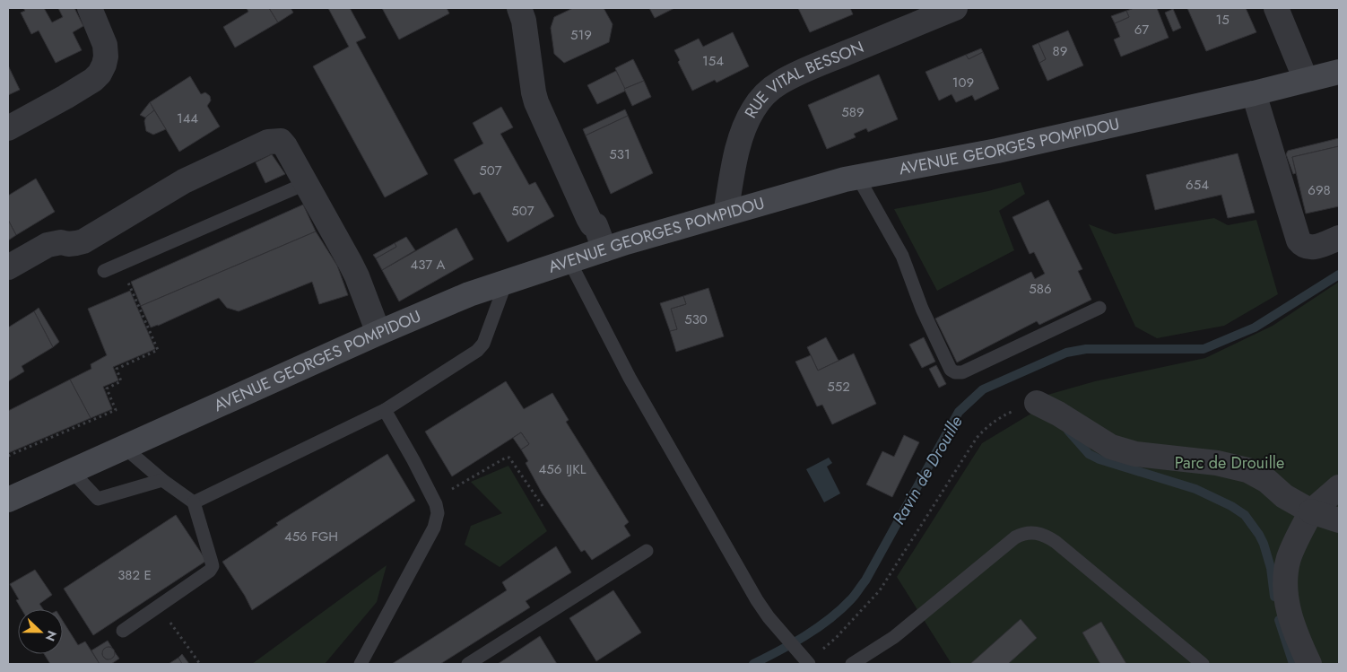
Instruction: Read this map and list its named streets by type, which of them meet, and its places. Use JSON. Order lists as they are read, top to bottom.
{
  "streets": {
    "main road": ["AVENUE GEORGES POMPIDOU"],
    "street": ["RUE VITAL BESSON"]
  },
  "crossings": [
    ["RUE VITAL BESSON", "AVENUE GEORGES POMPIDOU"]
  ],
  "water": ["Ravin de Drouille"],
  "parks": ["Parc de Drouille"],
  "house_numbers": [
    "15",
    "67",
    "519",
    "89",
    "154",
    "109",
    "589",
    "144",
    "531",
    "507",
    "654",
    "698",
    "507",
    "437 A",
    "586",
    "530",
    "552",
    "456 IJKL",
    "456 FGH",
    "382 E"
  ],
  "north": "right"
}
